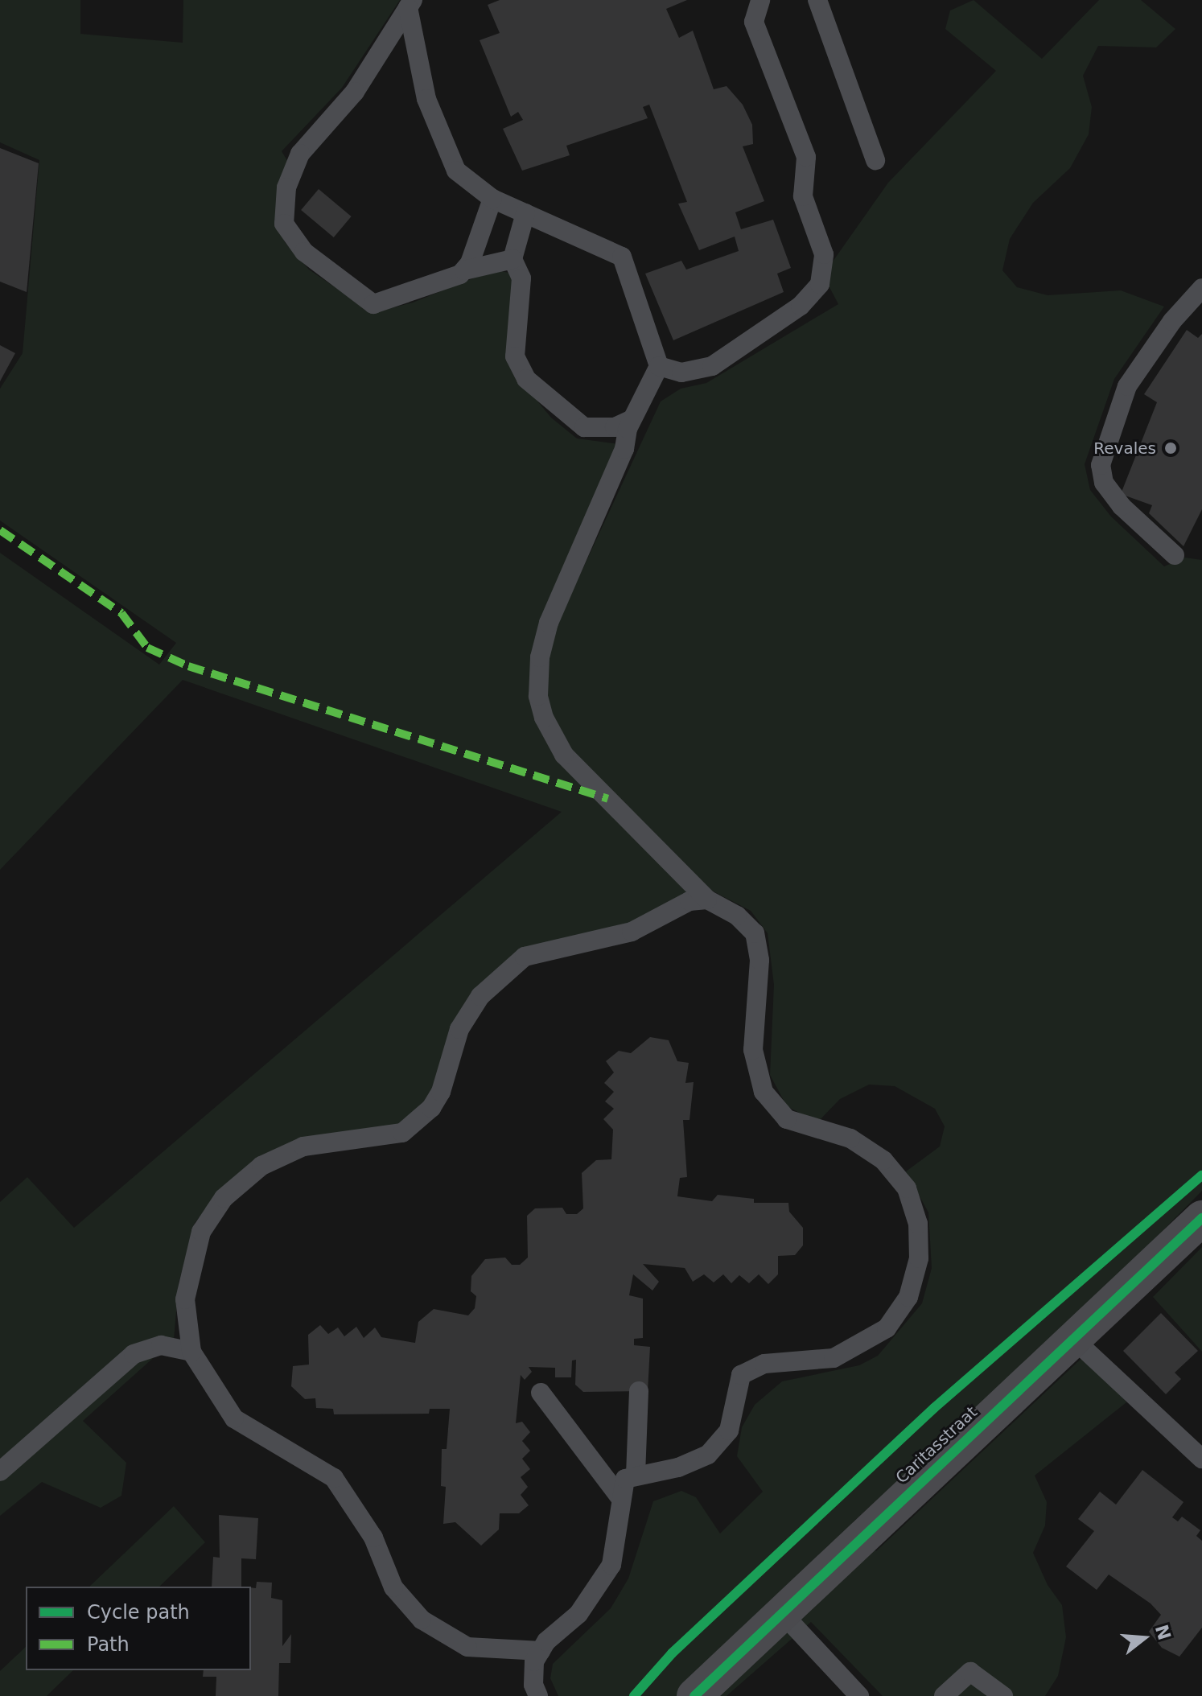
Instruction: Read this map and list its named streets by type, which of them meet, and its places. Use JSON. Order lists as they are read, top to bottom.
{
  "streets": {
    "street": ["Caritasstraat"]
  },
  "places": ["Revales"],
  "legend": ["Cycle path", "Path"],
  "north": "right"
}
